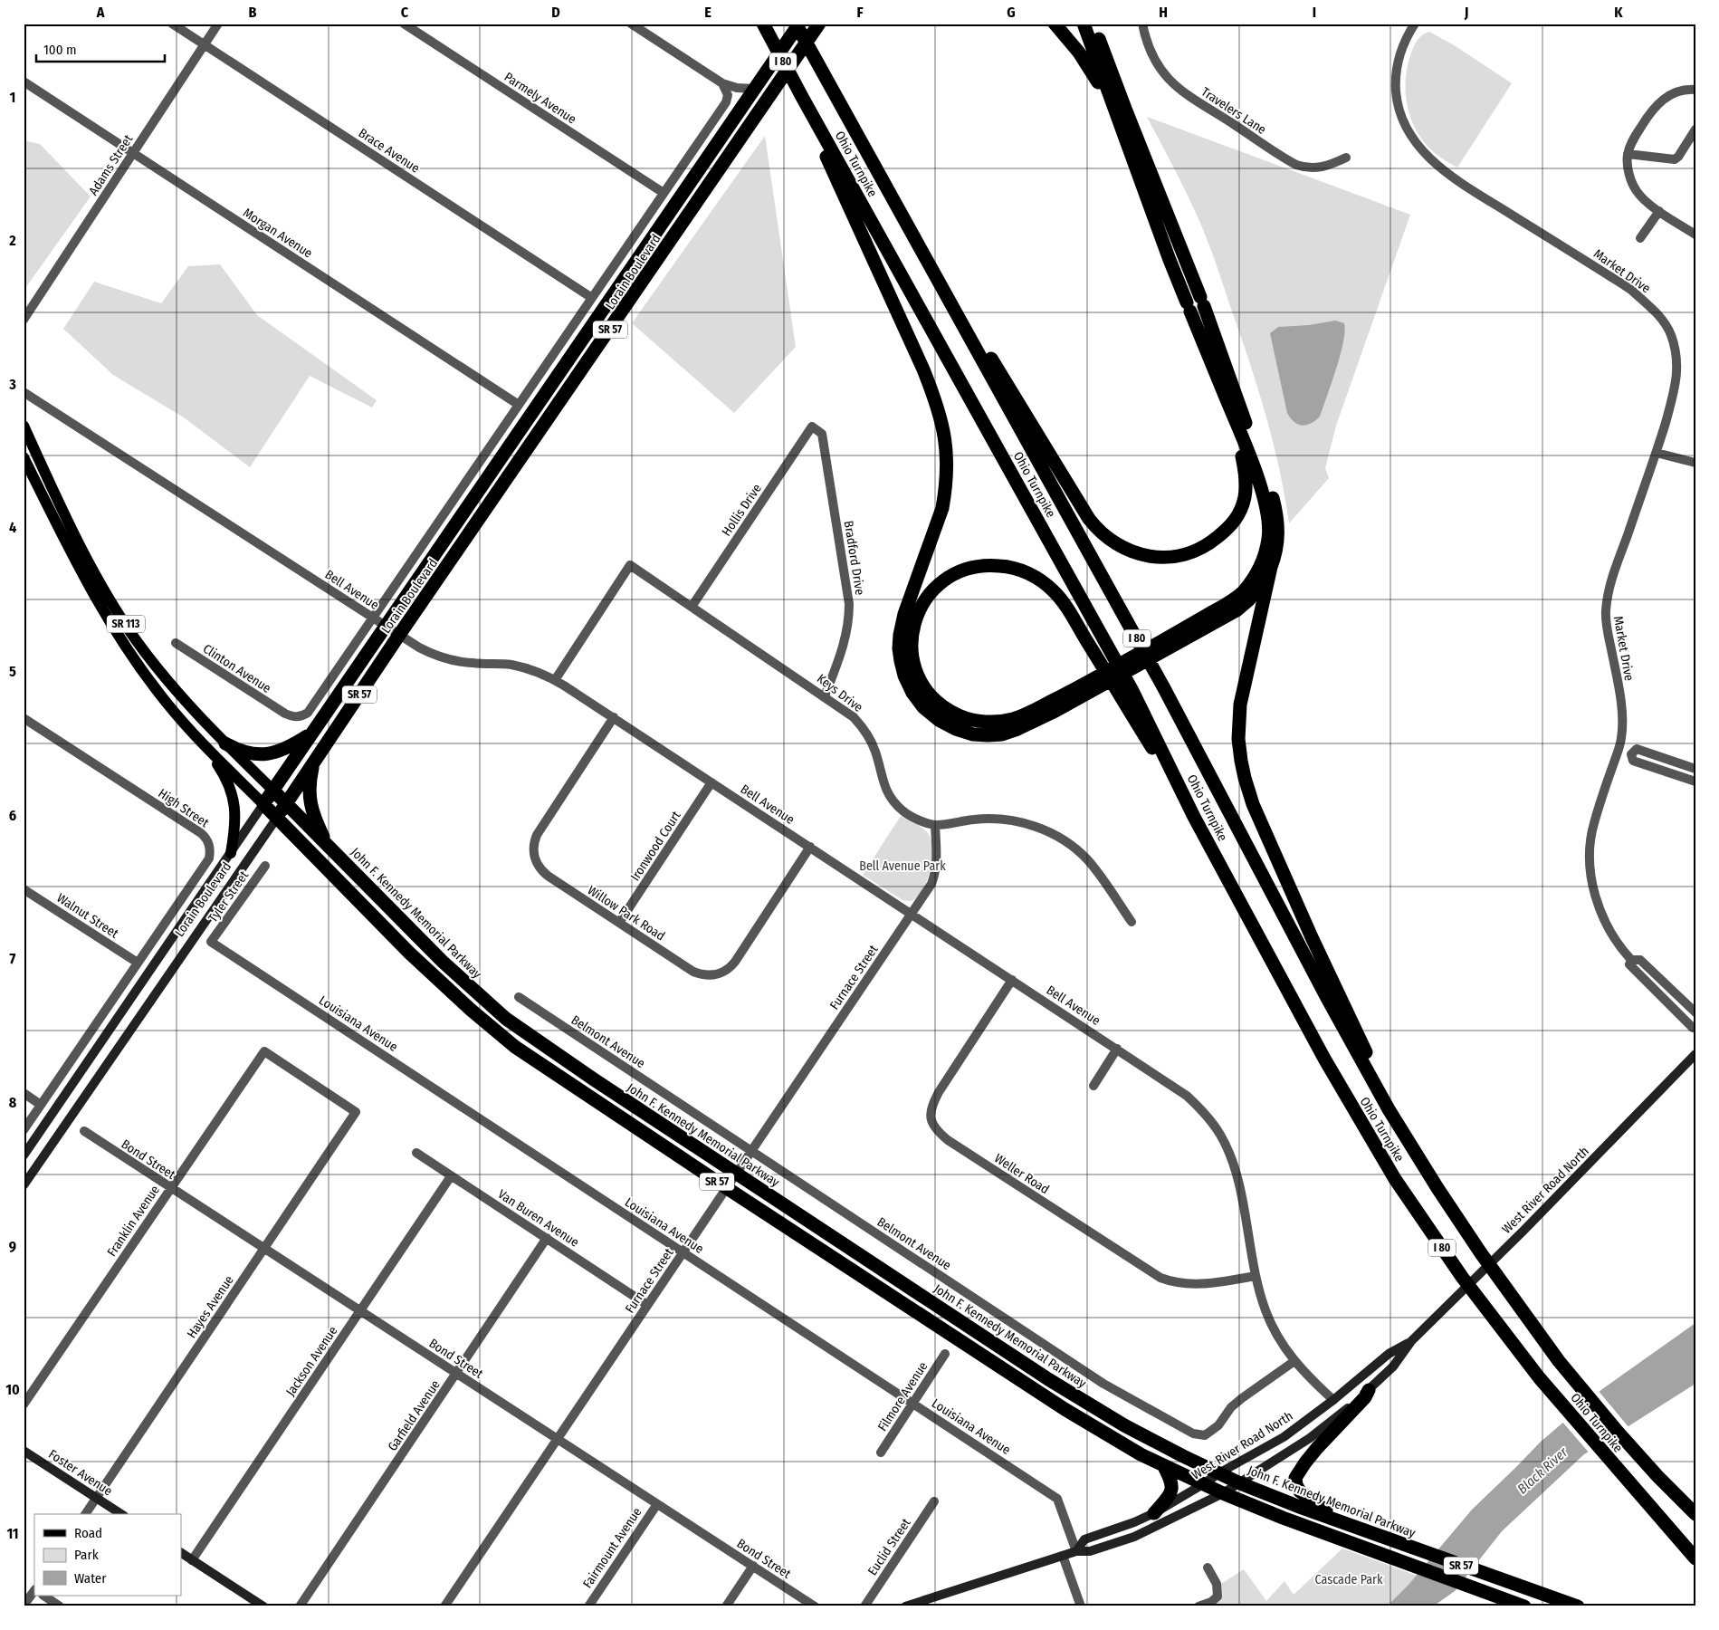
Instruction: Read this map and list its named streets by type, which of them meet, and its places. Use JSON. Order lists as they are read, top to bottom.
{
  "streets": {
    "highway": [
      "I 80",
      "Ohio Turnpike",
      "Lorain Boulevard",
      "SR 57",
      "SR 113",
      "John F. Kennedy Memorial Parkway"
    ],
    "street": [
      "Parmely Avenue",
      "Travelers Lane",
      "Brace Avenue",
      "Adams Street",
      "Morgan Avenue",
      "Market Drive",
      "Hollis Drive",
      "Bradford Drive",
      "Bell Avenue",
      "Clinton Avenue",
      "Keys Drive",
      "High Street",
      "Ironwood Court",
      "Tyler Street",
      "Willow Park Road",
      "Walnut Street",
      "Furnace Street",
      "Louisiana Avenue",
      "Belmont Avenue",
      "Bond Street",
      "Weller Road",
      "West River Road North",
      "Van Buren Avenue",
      "Franklin Avenue",
      "Hayes Avenue",
      "Jackson Avenue",
      "Filmore Avenue",
      "Garfield Avenue",
      "Foster Avenue",
      "Euclid Street",
      "Fairmount Avenue"
    ]
  },
  "crossings": [
    ["Parmely Avenue", "Lorain Boulevard"],
    ["Brace Avenue", "Adams Street"],
    ["Brace Avenue", "Lorain Boulevard"],
    ["Adams Street", "Morgan Avenue"],
    ["Morgan Avenue", "Lorain Boulevard"],
    ["Lorain Boulevard", "SR 57"],
    ["Lorain Boulevard", "Bell Avenue"],
    ["Lorain Boulevard", "SR 113"],
    ["Lorain Boulevard", "Clinton Avenue"],
    ["Lorain Boulevard", "John F. Kennedy Memorial Parkway"],
    ["SR 57", "SR 113"],
    ["SR 57", "John F. Kennedy Memorial Parkway"],
    ["SR 57", "Furnace Street"],
    ["SR 57", "West River Road North"],
    ["Hollis Drive", "Bradford Drive"],
    ["Hollis Drive", "Keys Drive"],
    ["Bradford Drive", "Keys Drive"],
    ["Bell Avenue", "Keys Drive"],
    ["Bell Avenue", "Ironwood Court"],
    ["Bell Avenue", "Willow Park Road"],
    ["Bell Avenue", "Furnace Street"],
    ["Bell Avenue", "Belmont Avenue"],
    ["Bell Avenue", "Weller Road"],
    ["Bell Avenue", "West River Road North"],
    ["Keys Drive", "Furnace Street"],
    ["High Street", "Walnut Street"],
    ["Ironwood Court", "Willow Park Road"],
    ["Tyler Street", "Louisiana Avenue"],
    ["John F. Kennedy Memorial Parkway", "Furnace Street"],
    ["John F. Kennedy Memorial Parkway", "West River Road North"],
    ["Furnace Street", "Louisiana Avenue"],
    ["Furnace Street", "Belmont Avenue"],
    ["Furnace Street", "Bond Street"],
    ["Furnace Street", "Van Buren Avenue"],
    ["Louisiana Avenue", "West River Road North"],
    ["Louisiana Avenue", "Filmore Avenue"],
    ["Bond Street", "Franklin Avenue"],
    ["Bond Street", "Hayes Avenue"],
    ["Bond Street", "Jackson Avenue"],
    ["Bond Street", "Garfield Avenue"],
    ["Bond Street", "Fairmount Avenue"],
    ["Van Buren Avenue", "Jackson Avenue"],
    ["Van Buren Avenue", "Garfield Avenue"],
    ["Franklin Avenue", "Hayes Avenue"],
    ["Hayes Avenue", "Foster Avenue"]
  ],
  "water": ["Black River"],
  "parks": ["Bell Avenue Park", "Cascade Park"],
  "legend": ["Road", "Park", "Water"],
  "scale_bar": "100 m",
  "grid": {
    "columns": [
      "A",
      "B",
      "C",
      "D",
      "E",
      "F",
      "G",
      "H",
      "I",
      "J",
      "K"
    ],
    "rows": [
      "1",
      "2",
      "3",
      "4",
      "5",
      "6",
      "7",
      "8",
      "9",
      "10",
      "11"
    ]
  }
}
